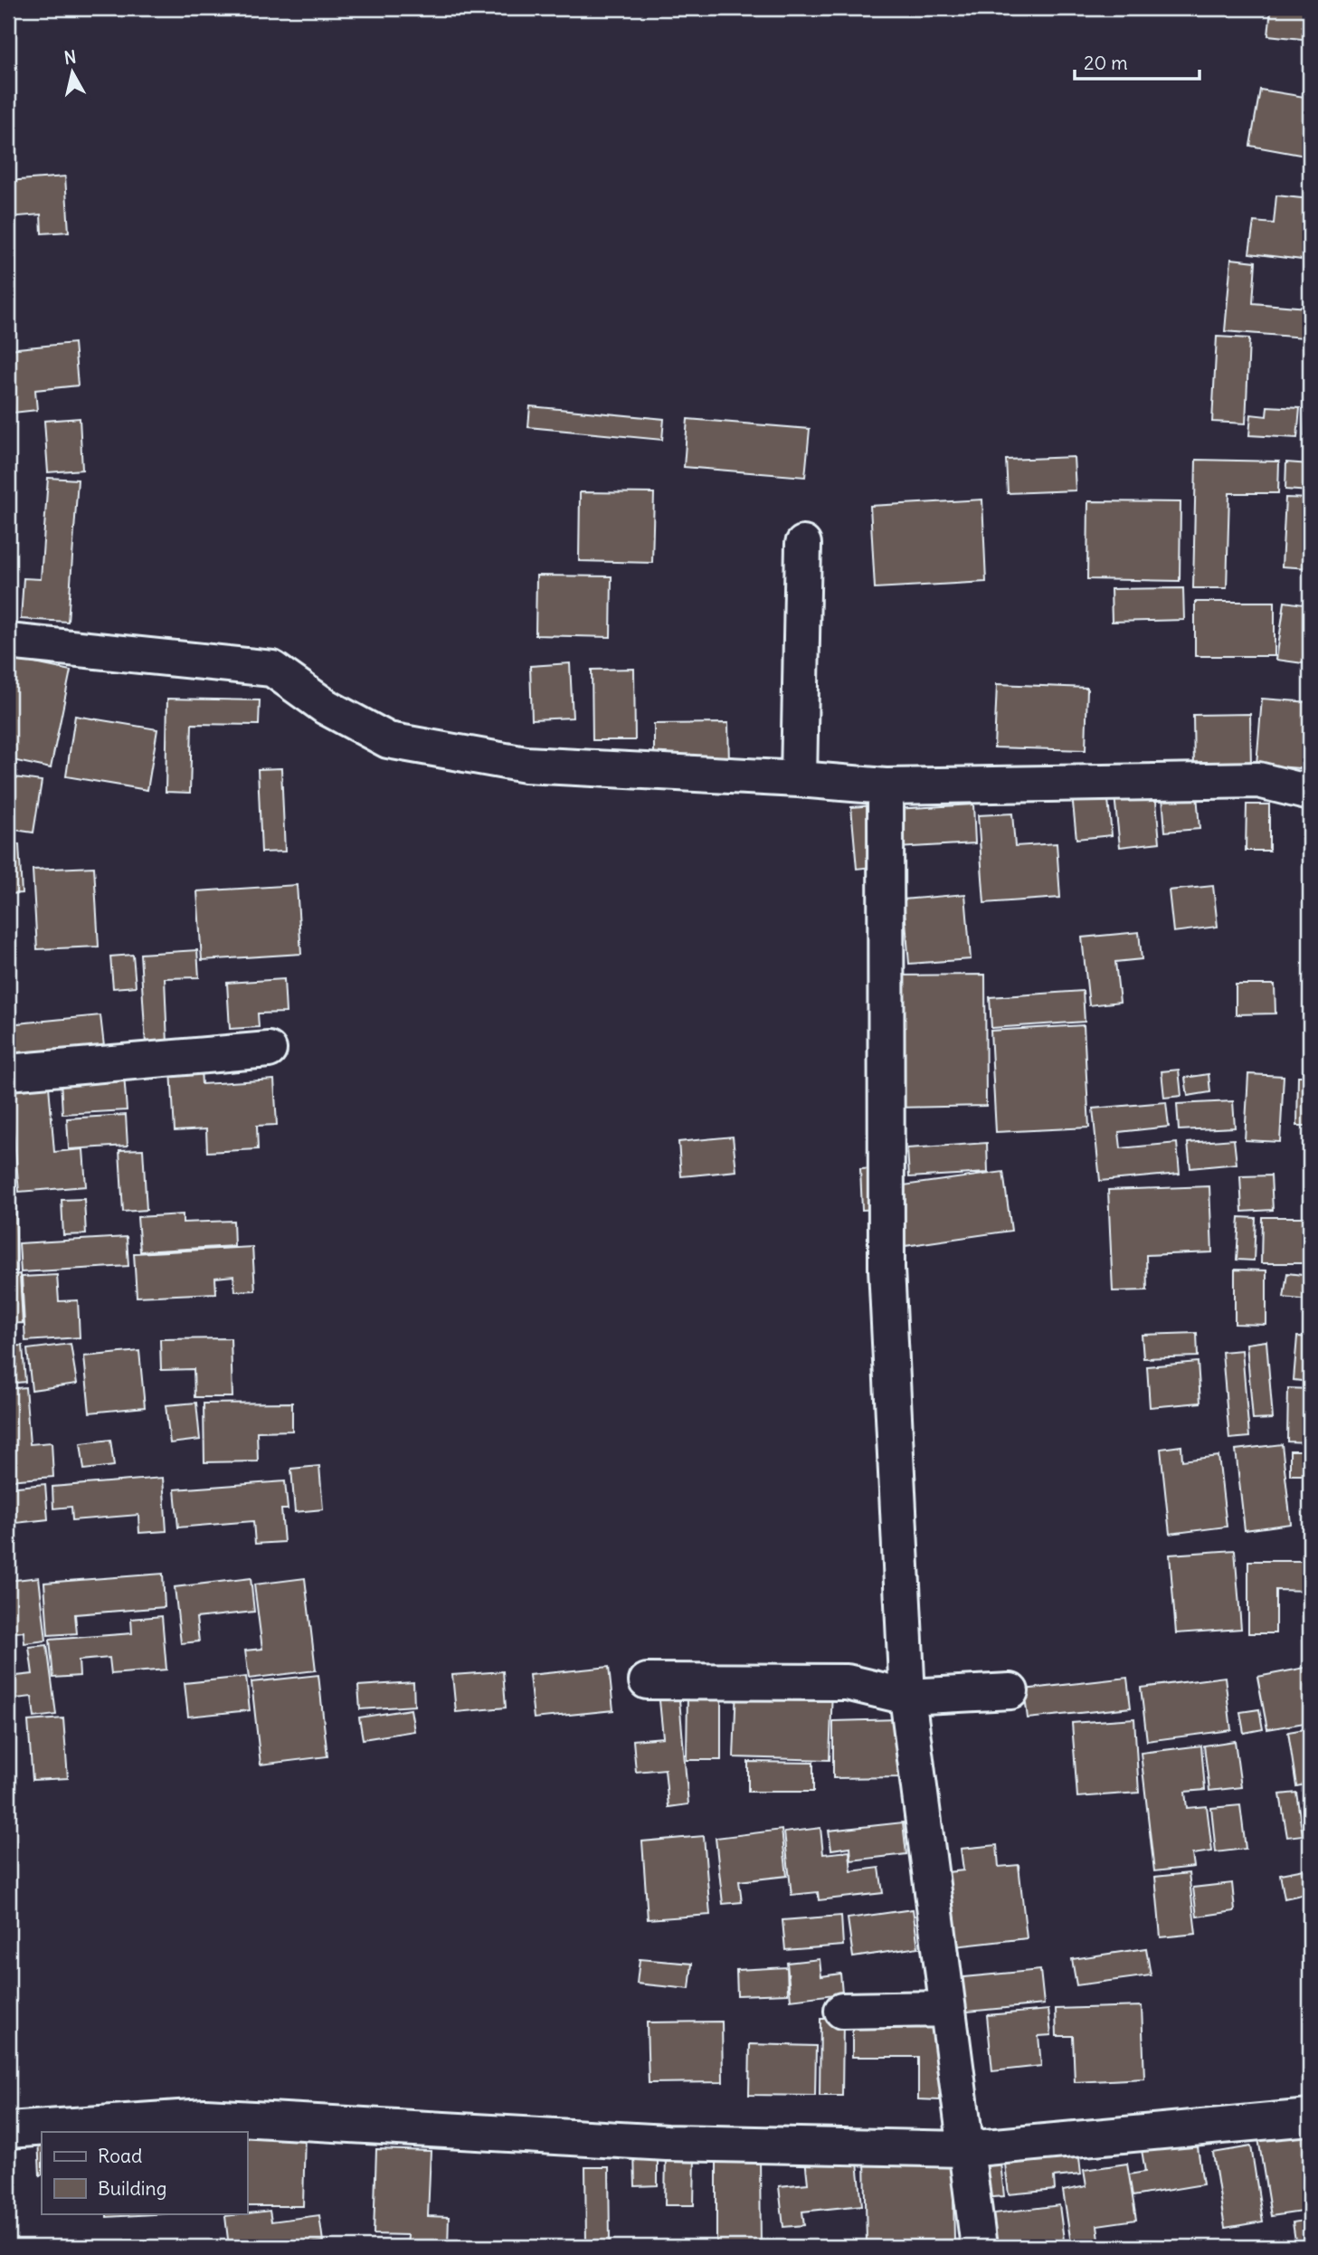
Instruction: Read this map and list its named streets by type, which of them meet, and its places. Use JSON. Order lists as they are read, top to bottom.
{
  "legend": ["Road", "Building"],
  "scale_bar": "20 m",
  "north": "top"
}
